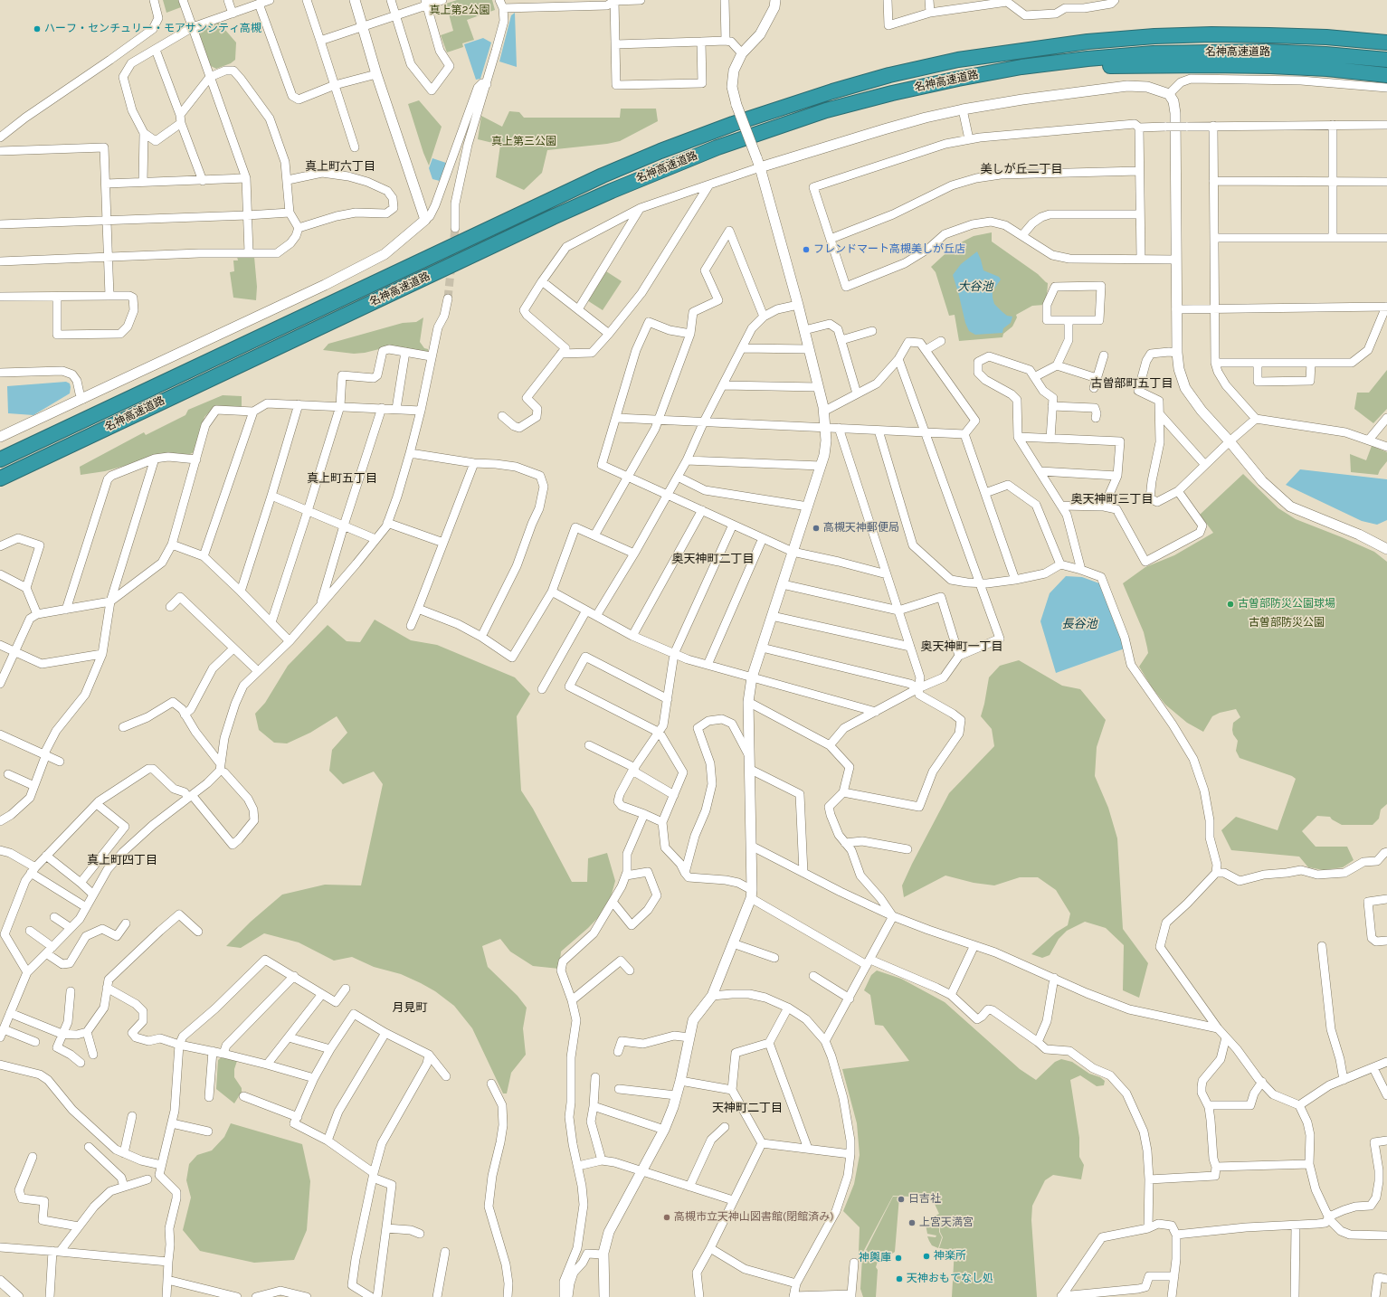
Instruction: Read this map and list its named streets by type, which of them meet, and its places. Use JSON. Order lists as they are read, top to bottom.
{
  "streets": {
    "highway": ["名神高速道路"]
  },
  "districts": [
    "真上町六丁目",
    "美しが丘二丁目",
    "古曽部町五丁目",
    "真上町五丁目",
    "奥天神町三丁目",
    "奥天神町二丁目",
    "奥天神町一丁目",
    "真上町四丁目",
    "月見町",
    "天神町二丁目"
  ],
  "water": ["大谷池", "長谷池"],
  "parks": ["真上第2公園", "真上第三公園", "古曽部防災公園"],
  "places": [
    "ハーフ・センチュリー・モアサンシティ高槻",
    "フレンドマート高槻美しが丘店",
    "高槻天神郵便局",
    "古曽部防災公園球場",
    "日吉社",
    "高槻市立天神山図書館(閉館済み)",
    "上宮天満宮",
    "神楽所",
    "神輿庫",
    "天神おもてなし処"
  ]
}
